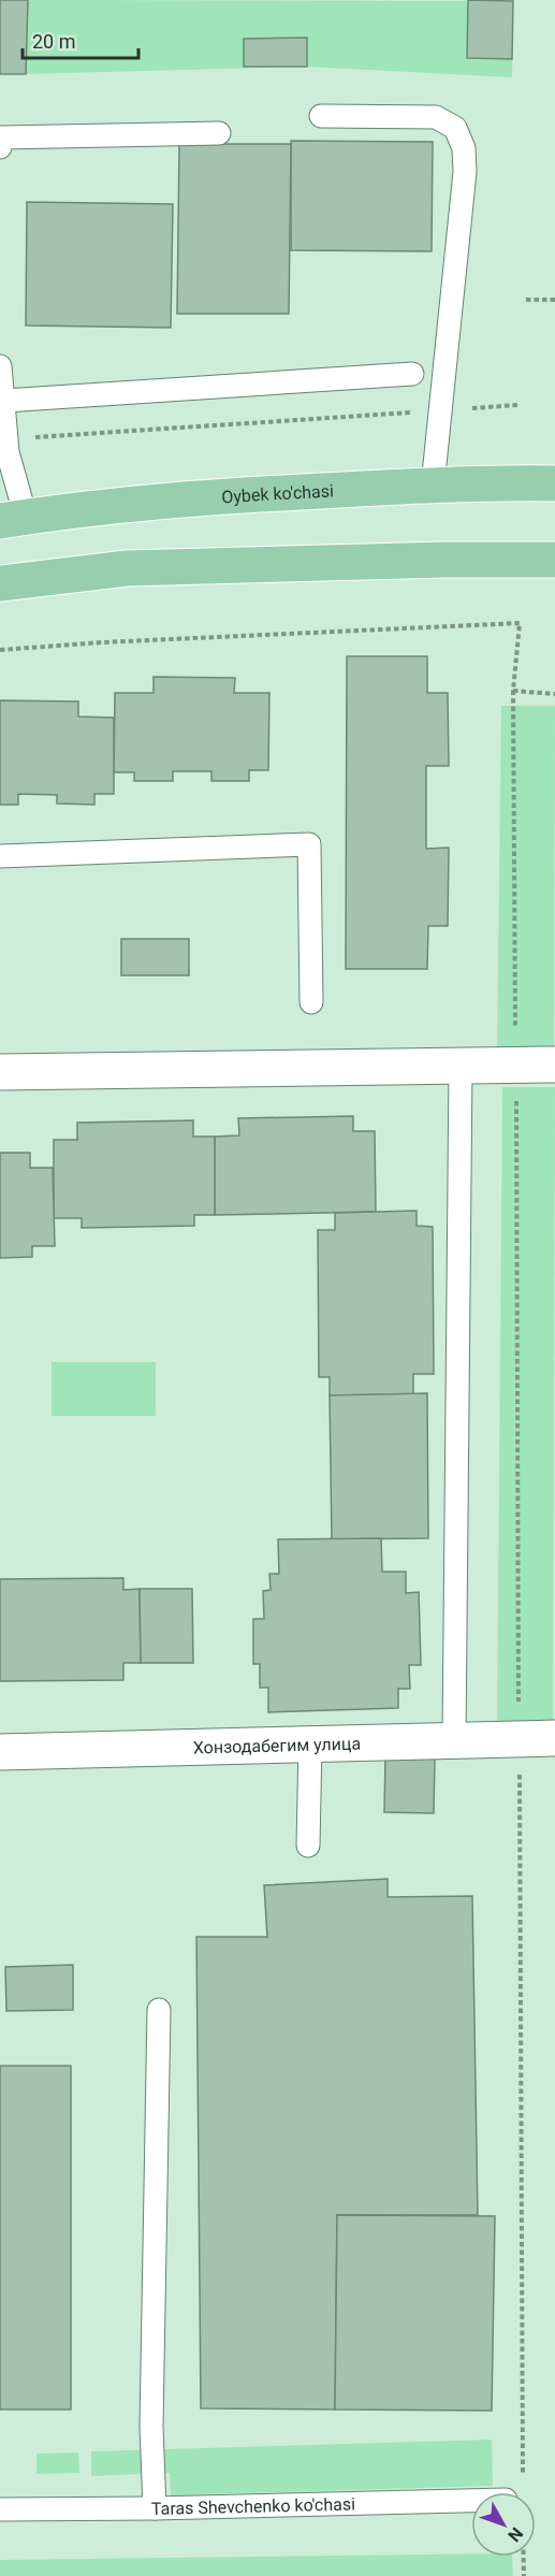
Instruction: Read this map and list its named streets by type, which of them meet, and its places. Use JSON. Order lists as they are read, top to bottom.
{
  "streets": {
    "main road": ["Oybek ko'chasi"],
    "street": ["Хонзодабегим улица"],
    "lane": ["Taras Shevchenko ko'chasi"]
  },
  "scale_bar": "20 m",
  "north": "bottom right"
}
